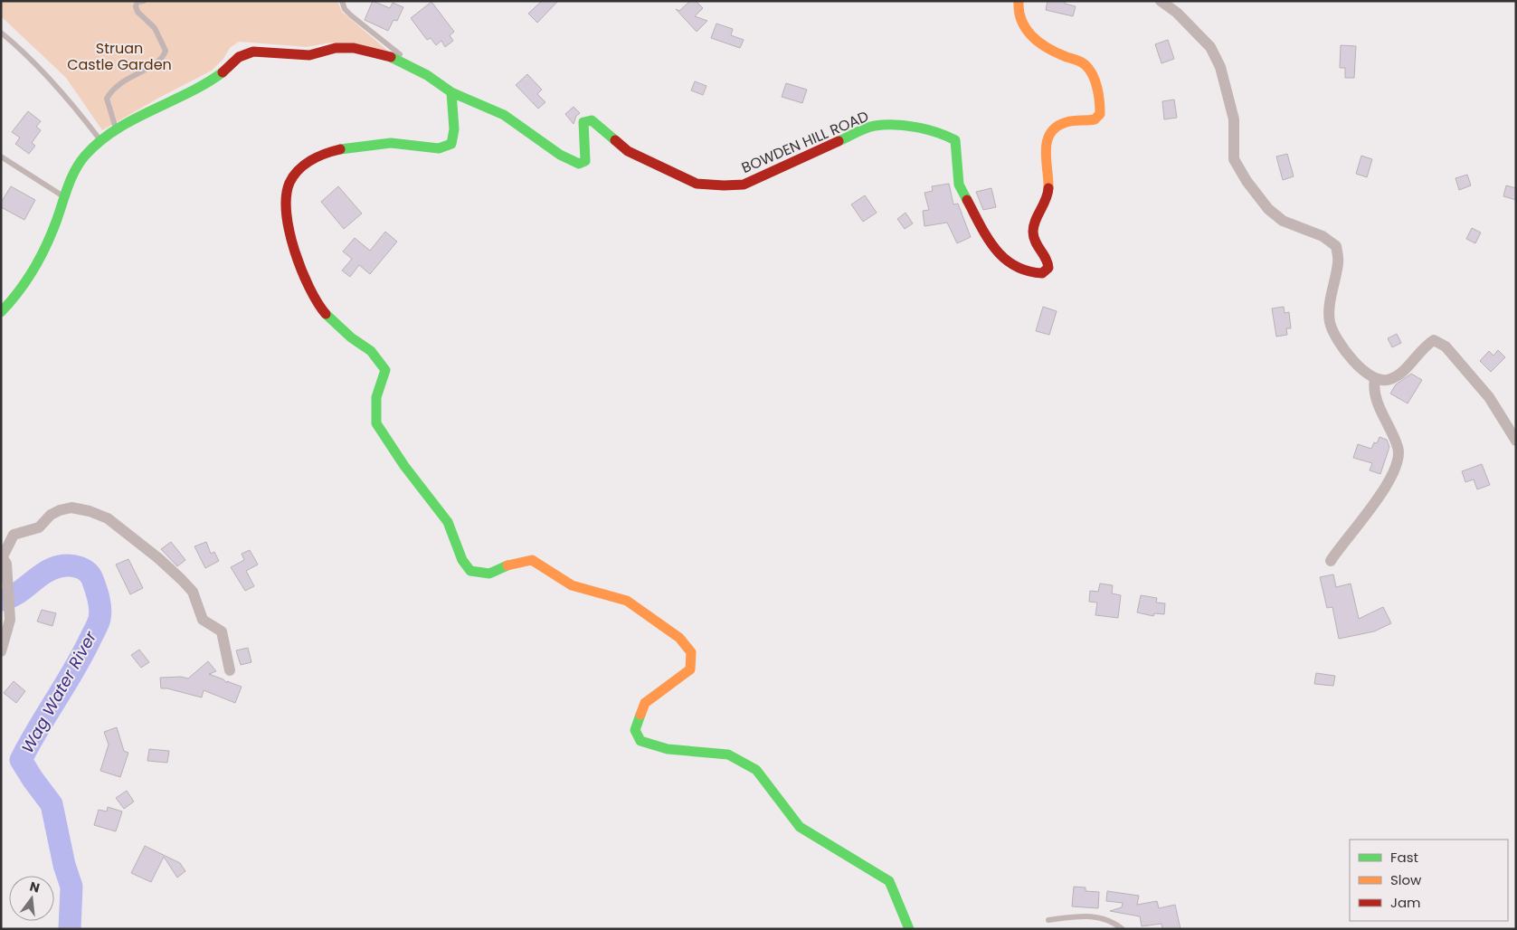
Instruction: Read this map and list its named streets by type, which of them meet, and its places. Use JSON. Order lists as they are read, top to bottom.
{
  "streets": {
    "street": ["BOWDEN HILL ROAD"]
  },
  "water": ["Wag Water River"],
  "parks": ["Struan Castle Garden"],
  "legend": ["Fast", "Slow", "Jam"],
  "north": "top"
}
